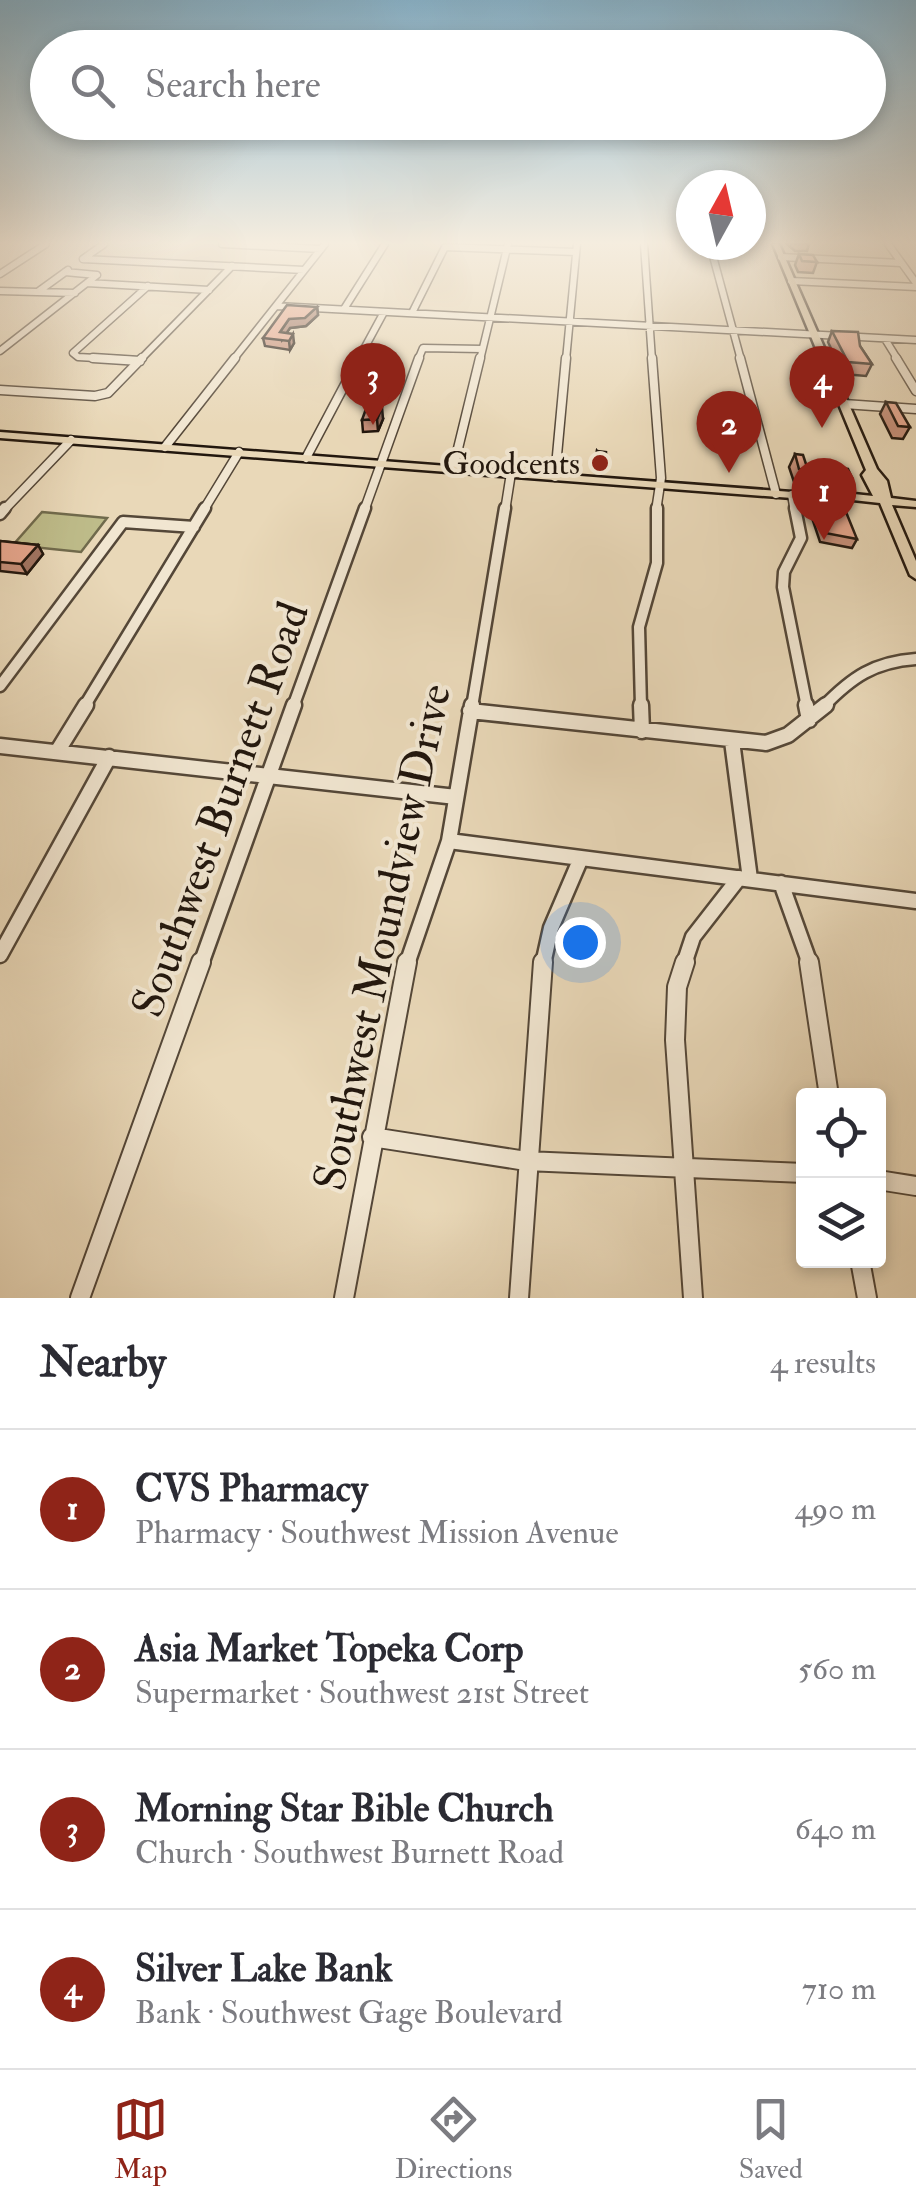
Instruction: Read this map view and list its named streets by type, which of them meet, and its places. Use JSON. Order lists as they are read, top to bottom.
{
  "streets": {
    "street": ["Southwest Burnett Road", "Southwest Moundview Drive"]
  },
  "places": ["Goodcents"],
  "north": "top",
  "page": {
    "search": "Search here",
    "pins": [
      "3",
      "4",
      "2",
      "1"
    ],
    "heading": ["Nearby", "4 results"],
    "list": [
      {
        "mark": "1",
        "name": "CVS Pharmacy",
        "note": "Pharmacy · Southwest Mission Avenue",
        "value": "490 m"
      },
      {
        "mark": "2",
        "name": "Asia Market Topeka Corp",
        "note": "Supermarket · Southwest 21st Street",
        "value": "560 m"
      },
      {
        "mark": "3",
        "name": "Morning Star Bible Church",
        "note": "Church · Southwest Burnett Road",
        "value": "640 m"
      },
      {
        "mark": "4",
        "name": "Silver Lake Bank",
        "note": "Bank · Southwest Gage Boulevard",
        "value": "710 m"
      }
    ],
    "nav": ["Map", "Directions", "Saved"]
  }
}
